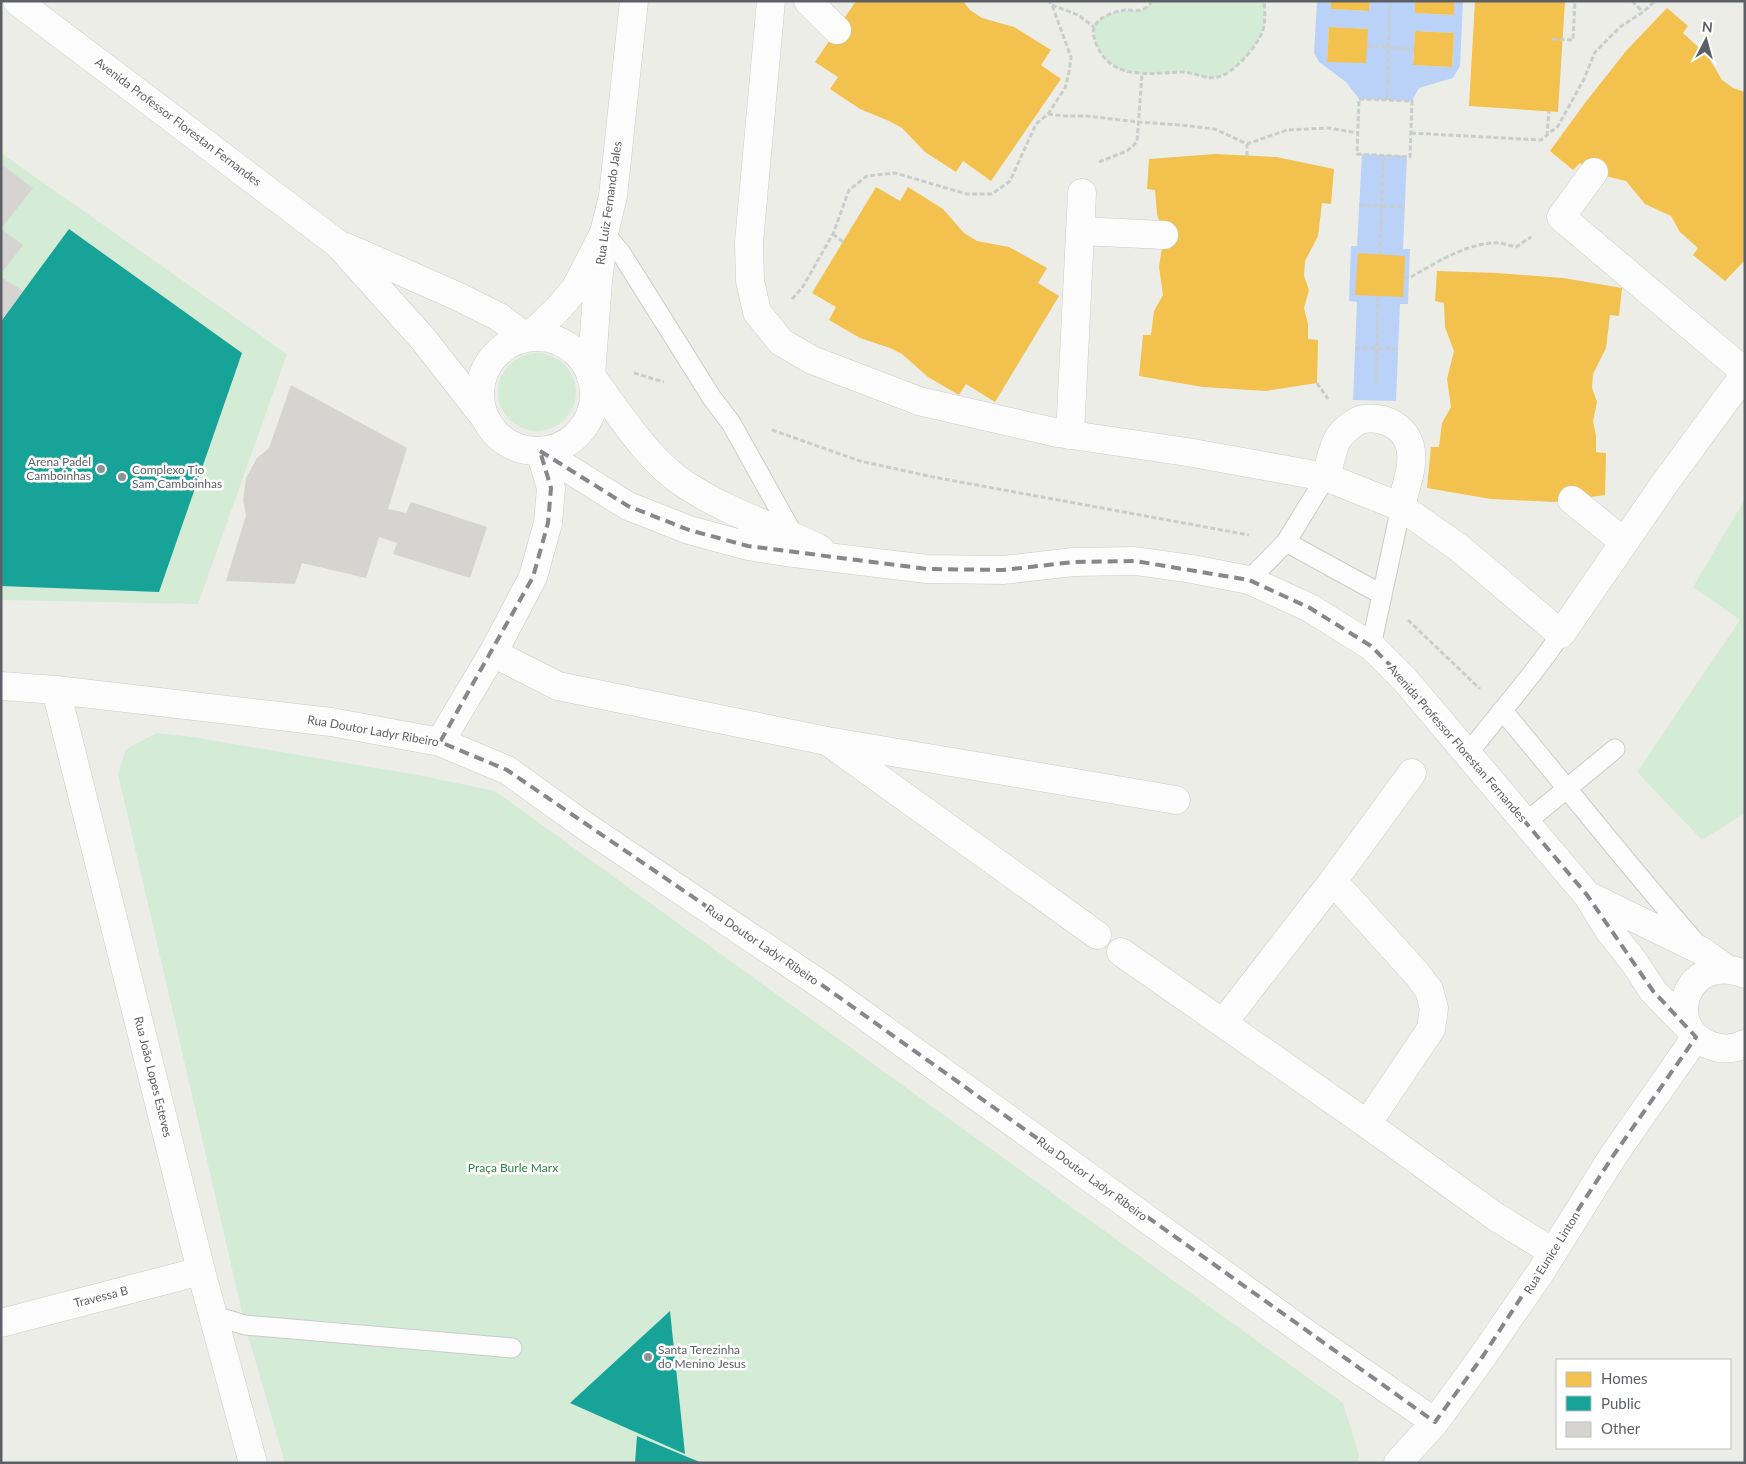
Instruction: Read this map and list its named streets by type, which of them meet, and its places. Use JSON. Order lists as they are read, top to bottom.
{
  "streets": {
    "street": [
      "Avenida Professor Florestan Fernandes",
      "Rua Luiz Fernando Jales",
      "Rua Doutor Ladyr Ribeiro",
      "Rua João Lopes Esteves",
      "Rua Eunice Linton",
      "Travessa B"
    ]
  },
  "crossings": [
    ["Avenida Professor Florestan Fernandes", "Rua Luiz Fernando Jales"],
    ["Avenida Professor Florestan Fernandes", "Rua Eunice Linton"],
    ["Rua Doutor Ladyr Ribeiro", "Rua João Lopes Esteves"],
    ["Rua Doutor Ladyr Ribeiro", "Rua Eunice Linton"],
    ["Rua João Lopes Esteves", "Travessa B"]
  ],
  "parks": ["Praça Burle Marx"],
  "places": ["Arena Padel Camboinhas", "Complexo Tio Sam Camboinhas", "Santa Terezinha do Menino Jesus"],
  "legend": ["Homes", "Public", "Other"],
  "north": "top"
}
